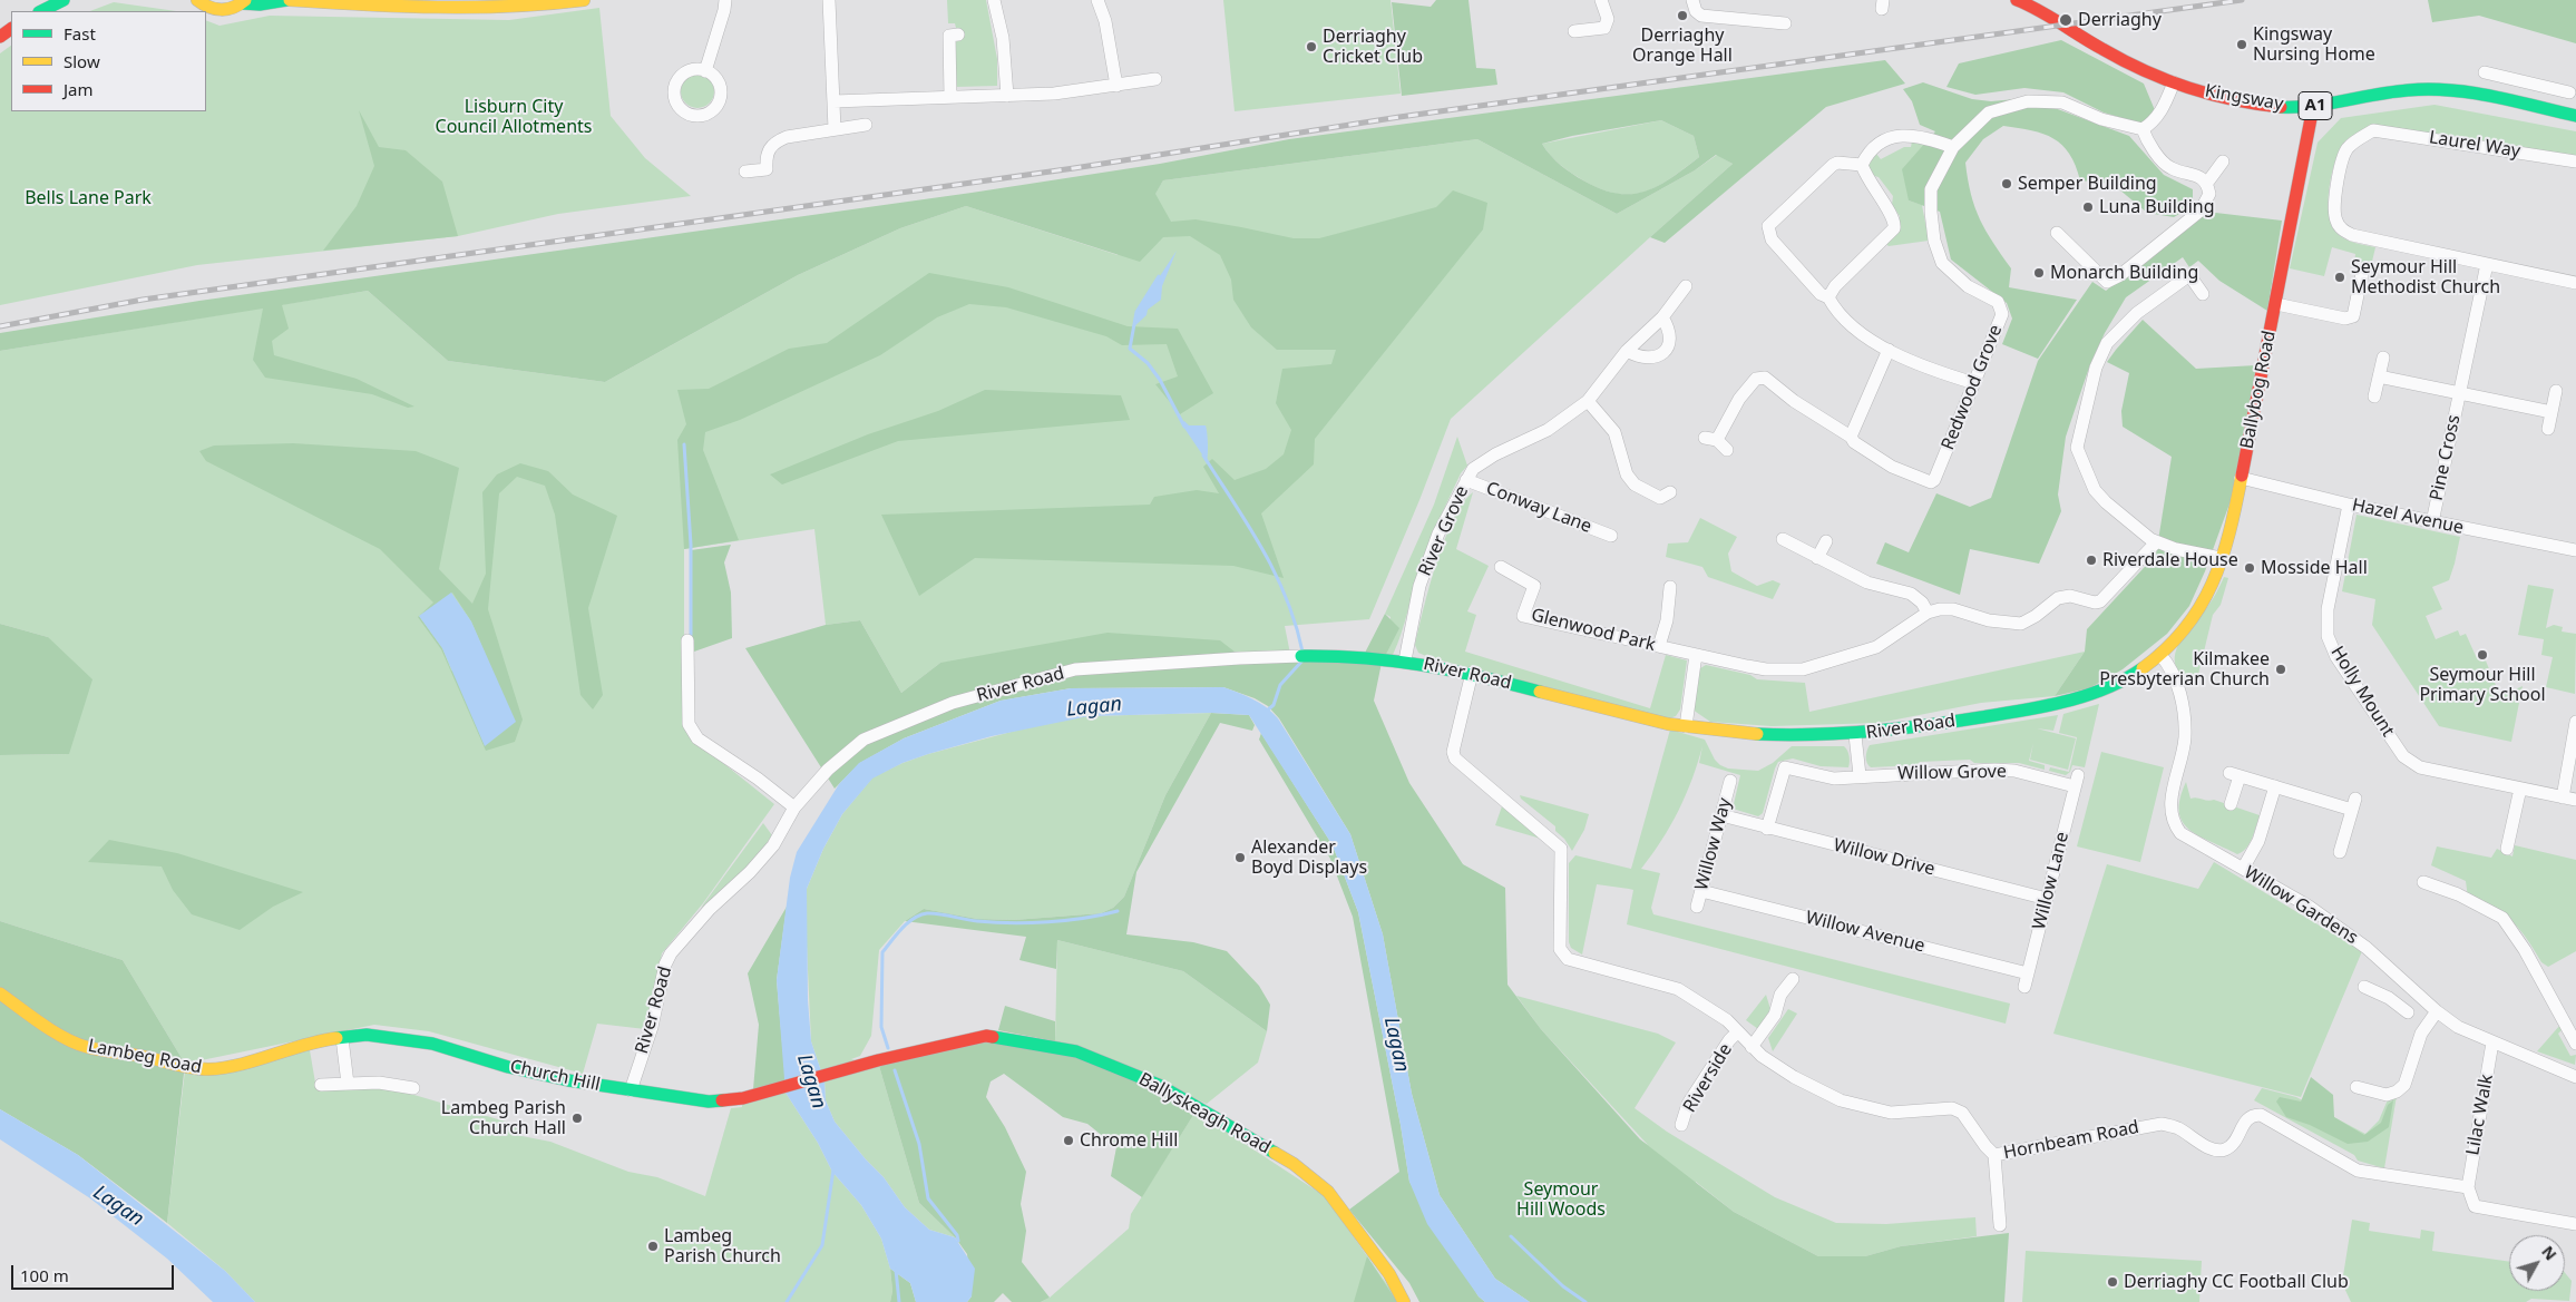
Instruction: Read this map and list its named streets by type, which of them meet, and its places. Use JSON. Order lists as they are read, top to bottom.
{
  "streets": {
    "main road": [
      "Kingsway",
      "A1",
      "Ballybog Road",
      "River Road",
      "Lambeg Road",
      "Church Hill",
      "Ballyskeagh Road"
    ],
    "street": [
      "Laurel Way",
      "Redwood Grove",
      "Pine Cross",
      "Conway Lane",
      "Hazel Avenue",
      "River Grove",
      "Glenwood Park",
      "Holly Mount",
      "Willow Grove",
      "Willow Way",
      "Willow Drive",
      "Willow Lane",
      "Willow Gardens",
      "Willow Avenue",
      "Riverside",
      "Lilac Walk",
      "Hornbeam Road"
    ]
  },
  "crossings": [
    ["Kingsway", "Ballybog Road"],
    ["Laurel Way", "Pine Cross"],
    ["Ballybog Road", "Hazel Avenue"],
    ["Ballybog Road", "River Road"],
    ["Ballybog Road", "Willow Gardens"],
    ["Pine Cross", "Hazel Avenue"],
    ["Conway Lane", "River Grove"],
    ["Hazel Avenue", "Holly Mount"],
    ["River Grove", "River Road"],
    ["River Road", "Willow Gardens"],
    ["River Road", "Church Hill"],
    ["River Road", "Hornbeam Road"],
    ["Willow Grove", "Willow Drive"],
    ["Willow Grove", "Willow Lane"],
    ["Willow Way", "Willow Drive"],
    ["Willow Way", "Willow Avenue"],
    ["Willow Drive", "Willow Lane"],
    ["Willow Lane", "Willow Avenue"],
    ["Willow Gardens", "Lilac Walk"],
    ["Lambeg Road", "Church Hill"],
    ["Church Hill", "Ballyskeagh Road"],
    ["Riverside", "Hornbeam Road"],
    ["Lilac Walk", "Hornbeam Road"]
  ],
  "water": ["Lagan"],
  "parks": ["Lisburn City Council Allotments", "Bells Lane Park", "Seymour Hill Woods"],
  "places": [
    "Derriaghy Orange Hall",
    "Derriaghy",
    "Kingsway Nursing Home",
    "Derriaghy Cricket Club",
    "Semper Building",
    "Luna Building",
    "Monarch Building",
    "Seymour Hill Methodist Church",
    "Riverdale House",
    "Mosside Hall",
    "Seymour Hill Primary School",
    "Kilmakee Presbyterian Church",
    "Alexander Boyd Displays",
    "Lambeg Parish Church Hall",
    "Chrome Hill",
    "Lambeg Parish Church",
    "Derriaghy CC Football Club"
  ],
  "legend": ["Fast", "Slow", "Jam"],
  "scale_bar": "100 m",
  "north": "top right"
}
